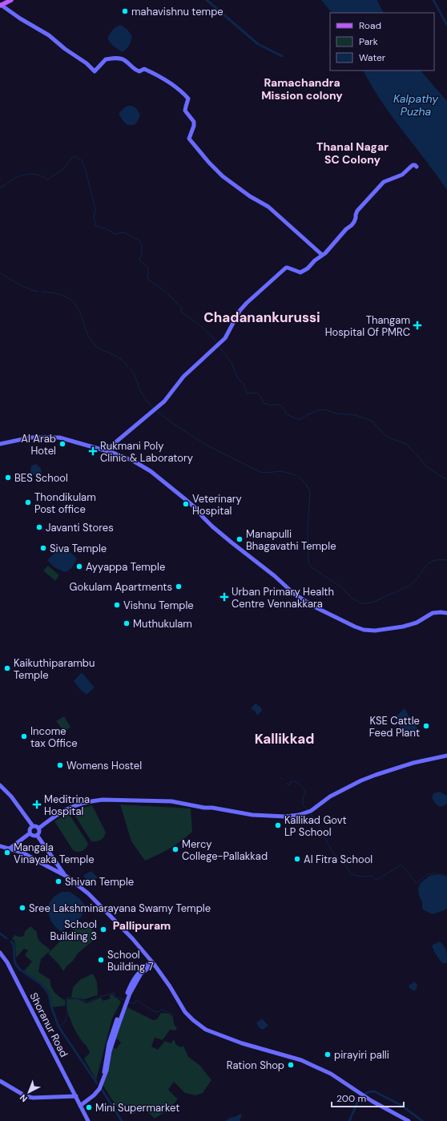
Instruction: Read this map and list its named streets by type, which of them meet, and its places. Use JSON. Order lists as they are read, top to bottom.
{
  "streets": {
    "main road": ["Shoranur Road"]
  },
  "districts": [
    "Ramachandra Mission colony",
    "Thanal Nagar SC Colony",
    "Chadanankurussi",
    "Kallikkad",
    "Pallipuram"
  ],
  "water": ["Kalpathy Puzha"],
  "places": {
    "other": [
      "mahavishnu tempe",
      "Al Arab Hotel",
      "BES School",
      "Thondikulam Post office",
      "Veterinary Hospital",
      "Javanti Stores",
      "Manapulli Bhagavathi Temple",
      "Siva Temple",
      "Ayyappa Temple",
      "Gokulam Apartments",
      "Vishnu Temple",
      "Muthukulam",
      "Kaikuthiparambu Temple",
      "KSE Cattle Feed Plant",
      "Income tax Office",
      "Womens Hostel",
      "Kallikad Govt LP School",
      "Mercy College-Pallakkad",
      "Mangala Vinayaka Temple",
      "Al Fitra School",
      "Shivan Temple",
      "Sree Lakshminarayana Swamy Temple",
      "School Building 3",
      "School Building 7",
      "pirayiri palli",
      "Ration Shop",
      "Mini Supermarket"
    ],
    "health": [
      "Thangam Hospital Of PMRC",
      "Rukmani Poly Clinic & Laboratory",
      "Urban Primary Health Centre Vennakkara",
      "Meditrina Hospital"
    ]
  },
  "legend": ["Road", "Park", "Water"],
  "scale_bar": "200 m",
  "north": "bottom left"
}
